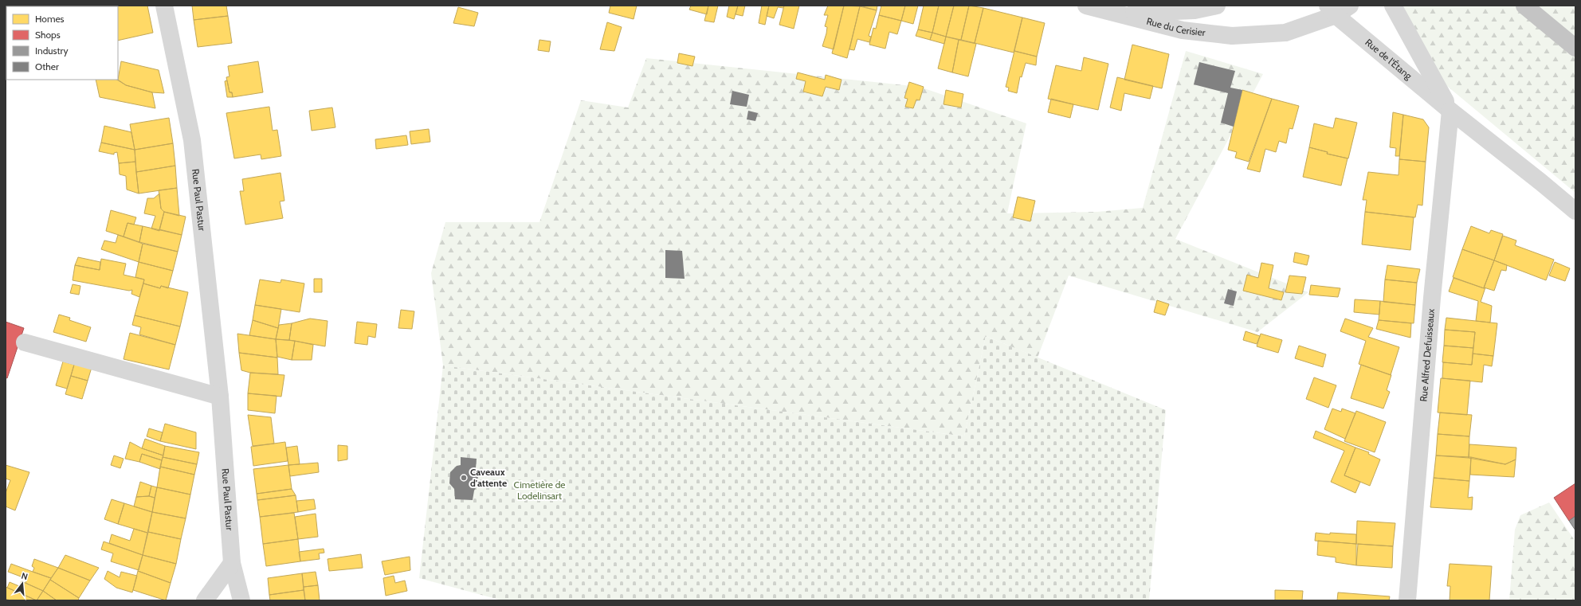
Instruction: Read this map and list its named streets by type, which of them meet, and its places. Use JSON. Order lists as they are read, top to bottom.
{
  "streets": {
    "street": [
      "Rue du Cerisier",
      "Rue de l'Étang",
      "Rue Paul Pastur",
      "Rue Alfred Defuisseaux"
    ]
  },
  "crossings": [
    ["Rue du Cerisier", "Rue de l'Étang"],
    ["Rue de l'Étang", "Rue Alfred Defuisseaux"]
  ],
  "parks": ["Cimetière de Lodelinsart"],
  "places": ["Caveaux d'attente"],
  "legend": [
    "Homes",
    "Shops",
    "Industry",
    "Other"
  ],
  "north": "top"
}
